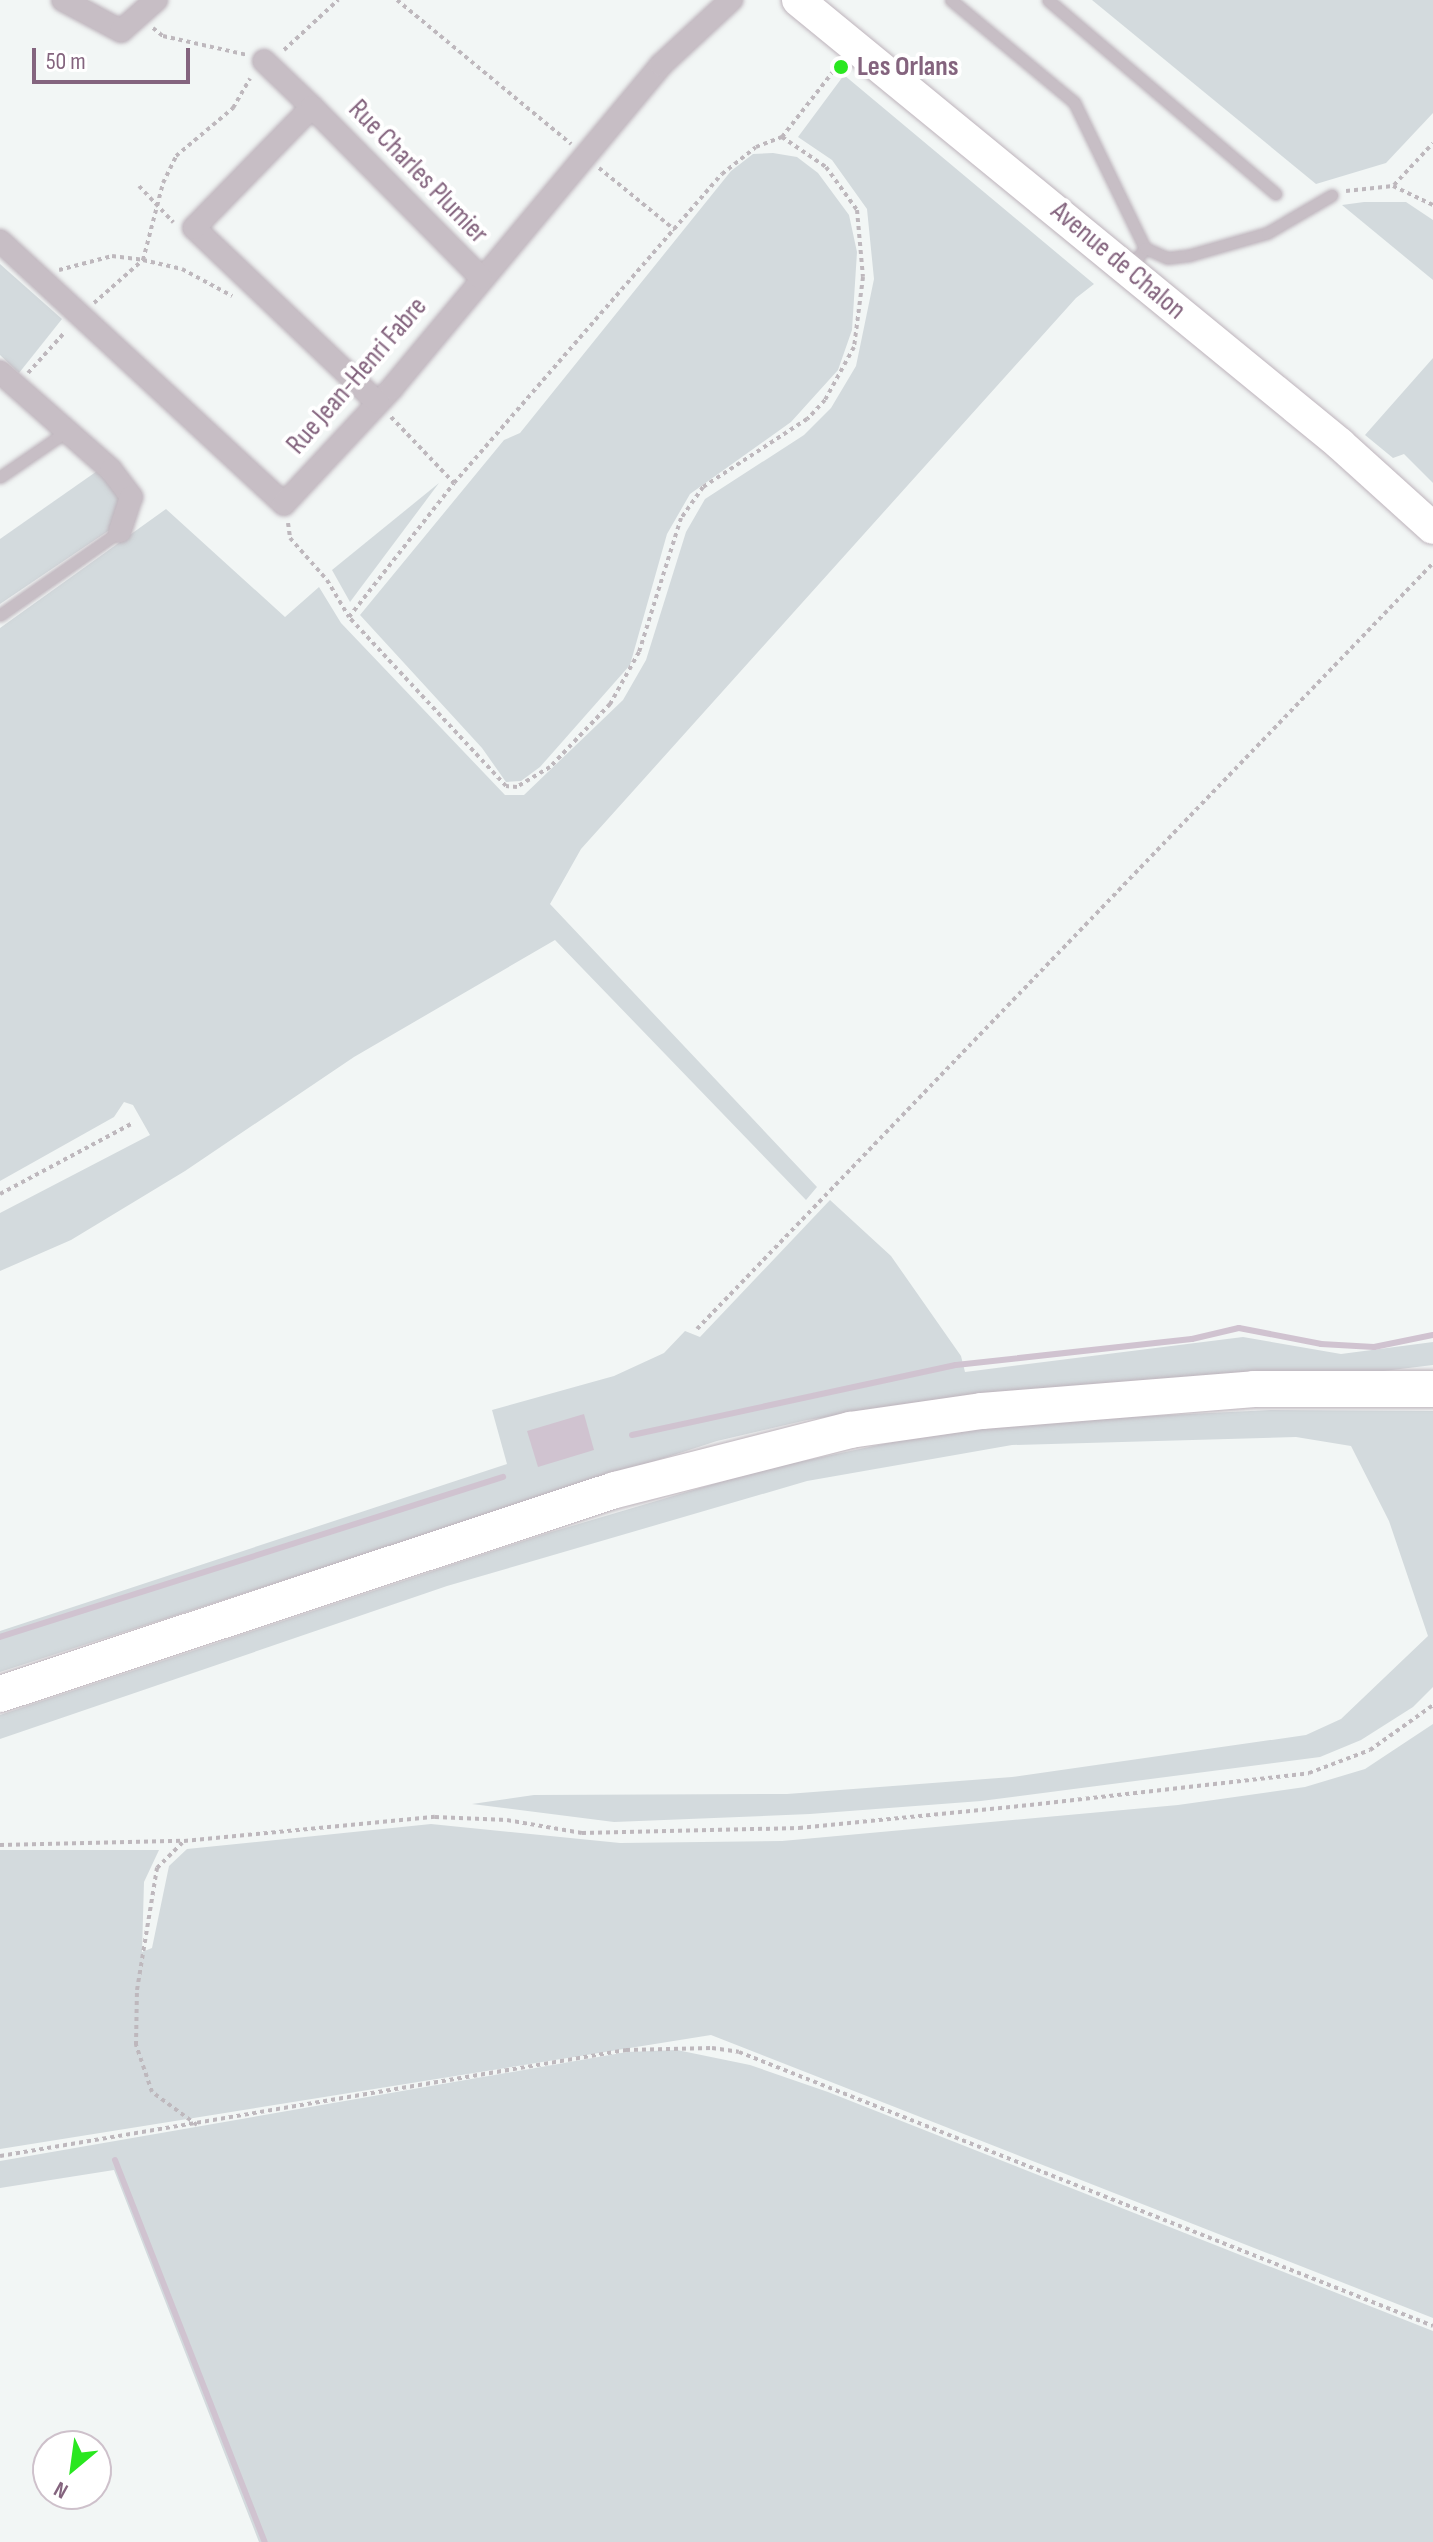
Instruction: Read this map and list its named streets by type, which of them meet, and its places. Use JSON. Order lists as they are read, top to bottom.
{
  "streets": {
    "main road": ["Avenue de Chalon"],
    "street": ["Rue Charles Plumier", "Rue Jean-Henri Fabre"]
  },
  "crossings": [
    ["Rue Charles Plumier", "Rue Jean-Henri Fabre"]
  ],
  "places": ["Les Orlans"],
  "scale_bar": "50 m",
  "north": "bottom left"
}
